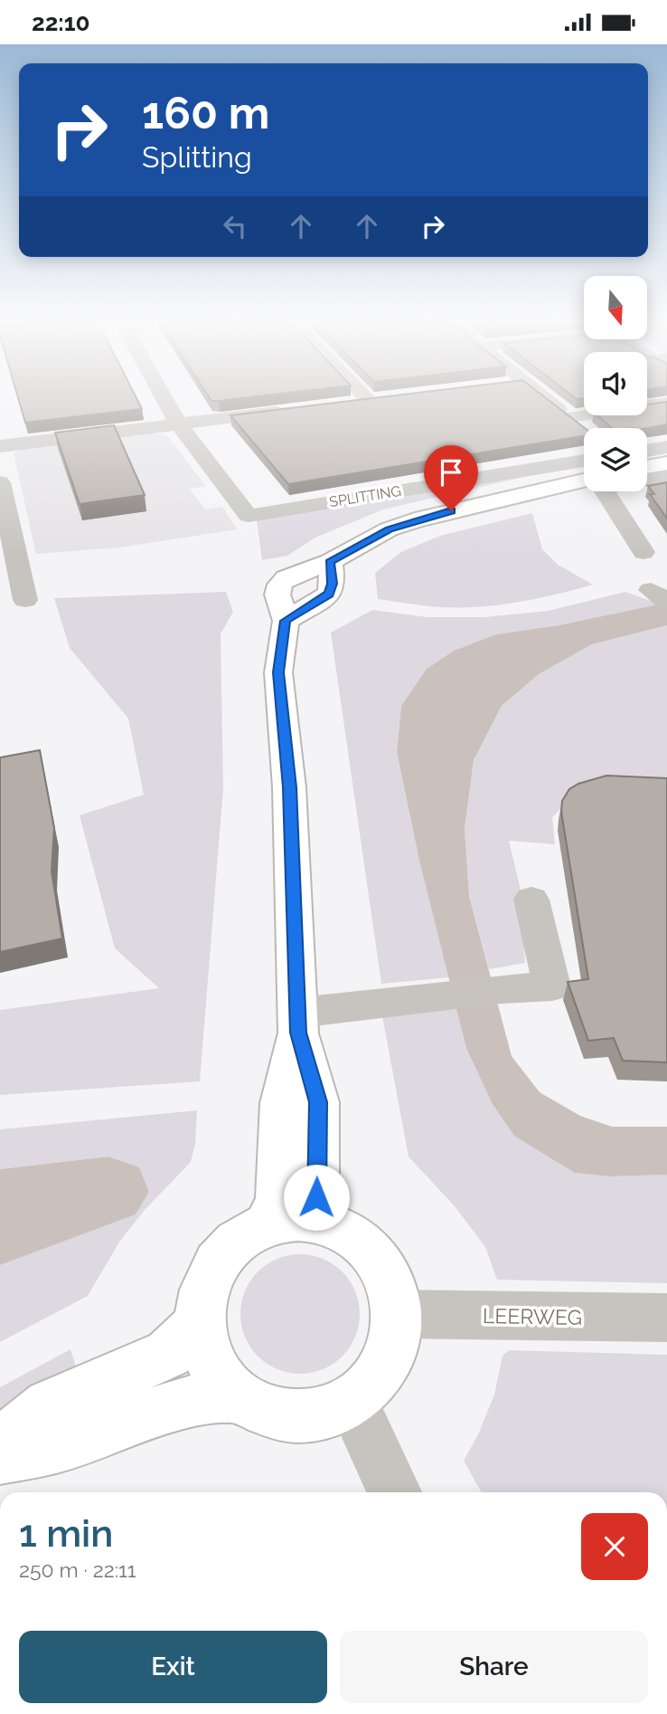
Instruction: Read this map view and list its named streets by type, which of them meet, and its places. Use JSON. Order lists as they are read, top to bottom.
{
  "streets": {
    "main road": ["SPLITTING"],
    "street": ["LEERWEG"]
  },
  "crossings": [
    ["SPLITTING", "LEERWEG"]
  ],
  "north": "bottom",
  "page": {
    "status": "22:10",
    "turn": ["160 m", "Splitting"],
    "heading": ["1 min", "250 m · 22:11"],
    "buttons": ["Exit", "Share"]
  }
}
